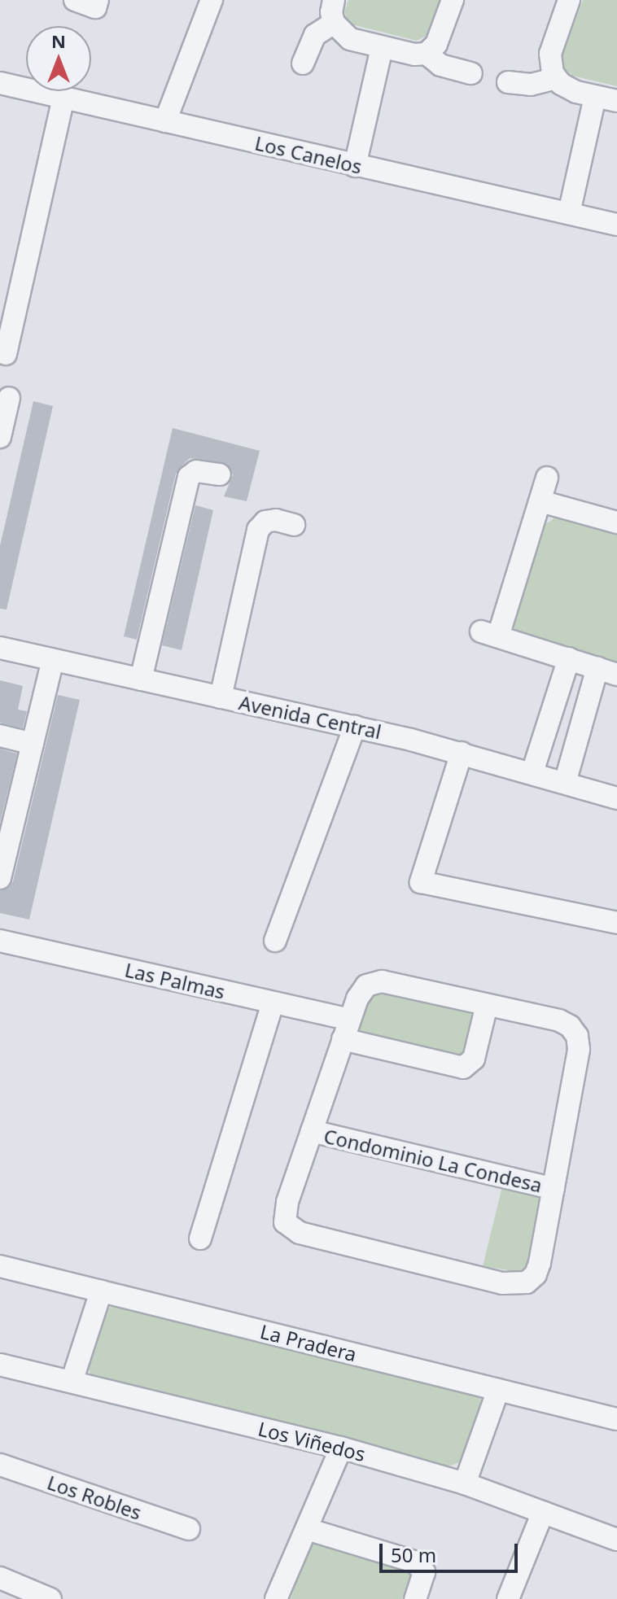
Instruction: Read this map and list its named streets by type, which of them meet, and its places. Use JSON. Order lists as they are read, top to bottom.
{
  "streets": {
    "street": [
      "Los Canelos",
      "Avenida Central",
      "Las Palmas",
      "Condominio La Condesa",
      "La Pradera",
      "Los Viñedos",
      "Los Robles"
    ]
  },
  "crossings": [
    ["Las Palmas", "Condominio La Condesa"]
  ],
  "scale_bar": "50 m",
  "north": "top"
}
